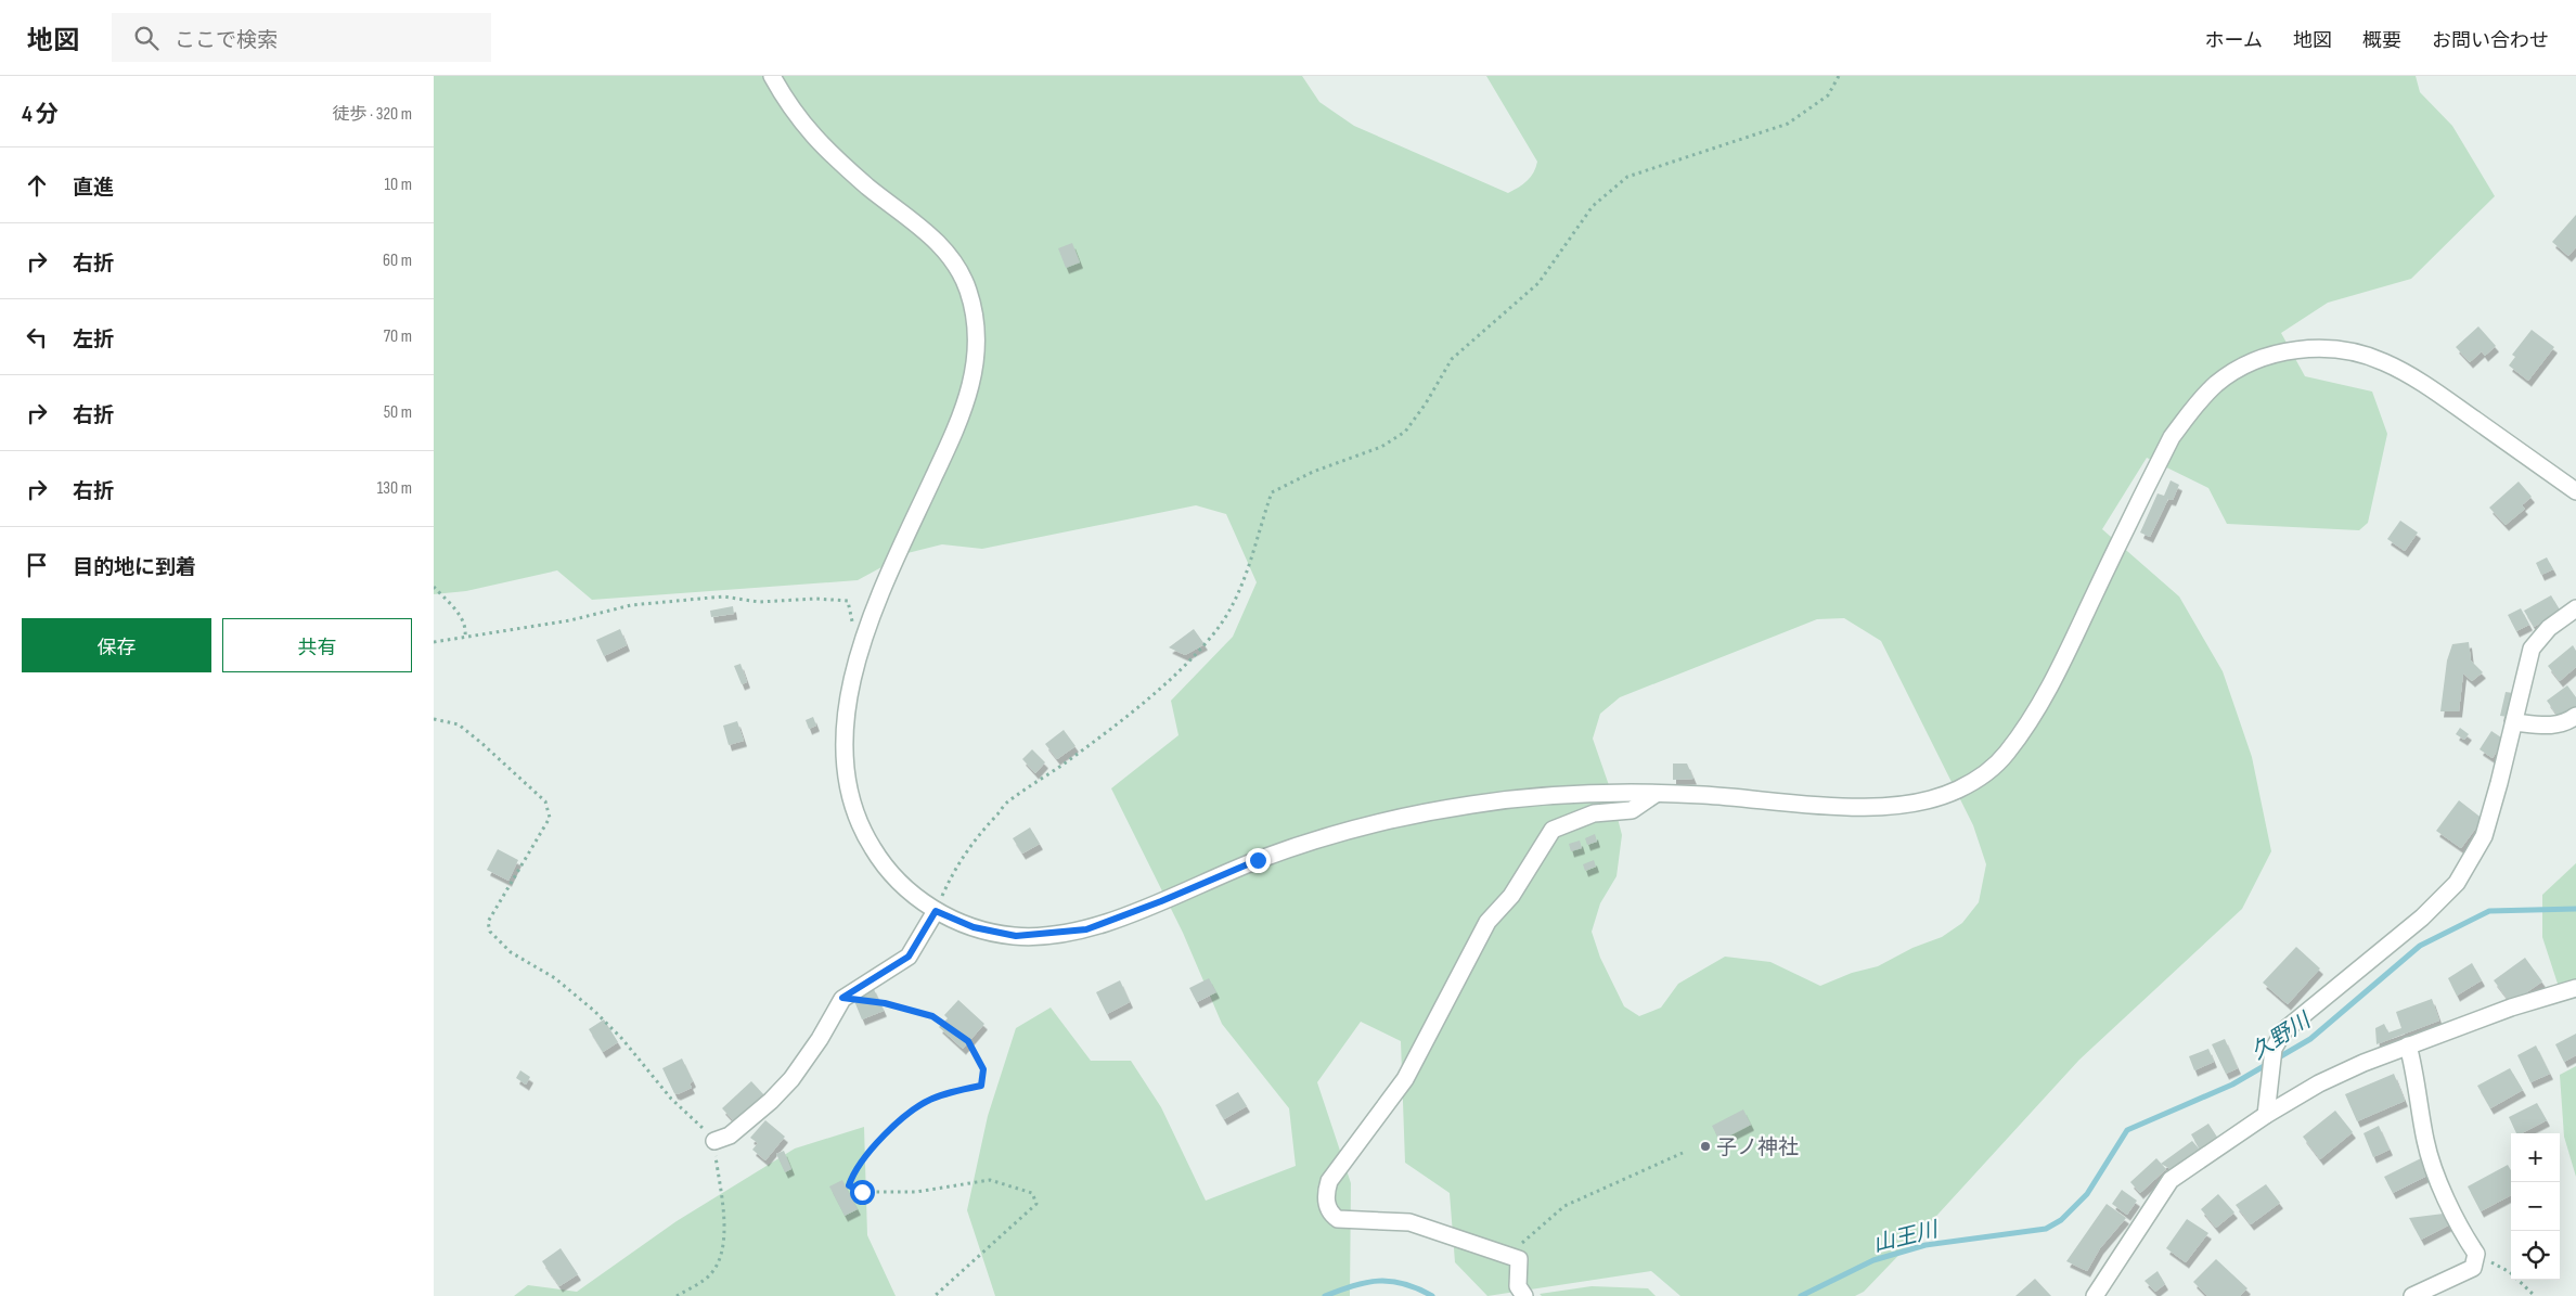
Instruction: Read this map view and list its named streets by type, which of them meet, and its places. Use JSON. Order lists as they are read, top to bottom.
{
  "water": ["久野川", "山王川"],
  "places": ["子ノ神社"],
  "page": {
    "header": "地図",
    "search": "ここで検索",
    "nav": [
      "ホーム",
      "地図",
      "概要",
      "お問い合わせ"
    ],
    "heading": ["4 分", "徒歩 · 320 m"],
    "list": [
      ["直進", "10 m"],
      ["右折", "60 m"],
      ["左折", "70 m"],
      ["右折", "50 m"],
      ["右折", "130 m"],
      "目的地に到着"
    ],
    "buttons": ["保存", "共有"],
    "map_buttons": ["+", "−"]
  }
}
